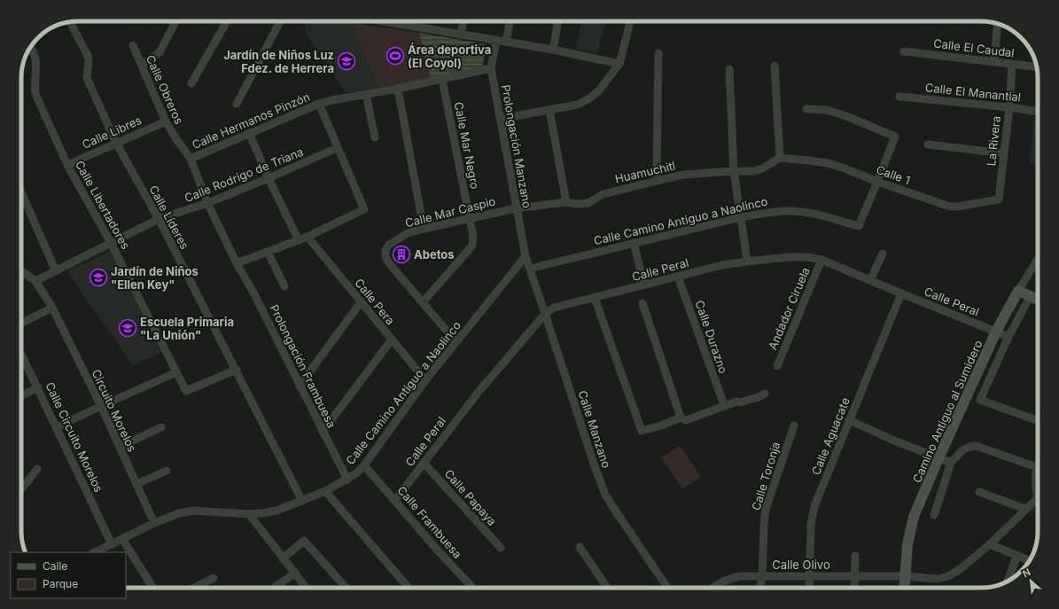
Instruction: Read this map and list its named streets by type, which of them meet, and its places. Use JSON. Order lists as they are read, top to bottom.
{
  "streets": {
    "main road": ["Camino Antiguo al Sumidero"],
    "street": [
      "Calle El Caudal",
      "Calle Obreros",
      "Calle El Manantial",
      "Calle Hermanos Pinzón",
      "Calle Libres",
      "La Rivera",
      "Calle Mar Negro",
      "Prolongación Manzano",
      "Huamuchitl",
      "Calle Rodrigo de Triana",
      "Calle 1",
      "Calle Libertadores",
      "Calle Mar Caspio",
      "Calle Líderes",
      "Calle Camino Antiguo a Naolinco",
      "Calle Peral",
      "Calle Pera",
      "Andador Ciruela",
      "Calle Durazno",
      "Prolongación Frambuesa",
      "Circuito Morelos",
      "Calle Manzano",
      "Calle Aguacate",
      "Calle Circuito Morelos",
      "Calle Toronja",
      "Calle Papaya",
      "Calle Frambuesa",
      "Calle Olivo"
    ]
  },
  "crossings": [
    ["Calle El Caudal", "La Rivera"],
    ["Calle Obreros", "Calle Hermanos Pinzón"],
    ["Calle Obreros", "Calle Libres"],
    ["Calle Obreros", "Calle Rodrigo de Triana"],
    ["Calle Obreros", "Prolongación Frambuesa"],
    ["Calle El Manantial", "La Rivera"],
    ["Calle Hermanos Pinzón", "Calle Mar Negro"],
    ["Calle Hermanos Pinzón", "Prolongación Manzano"],
    ["Calle Libres", "Calle Libertadores"],
    ["Calle Libres", "Calle Líderes"],
    ["La Rivera", "Calle 1"],
    ["Calle Mar Negro", "Calle Mar Caspio"],
    ["Prolongación Manzano", "Huamuchitl"],
    ["Prolongación Manzano", "Calle Mar Caspio"],
    ["Prolongación Manzano", "Calle Camino Antiguo a Naolinco"],
    ["Prolongación Manzano", "Calle Manzano"],
    ["Huamuchitl", "Calle 1"],
    ["Huamuchitl", "Calle Mar Caspio"],
    ["Calle Rodrigo de Triana", "Calle Libertadores"],
    ["Calle Rodrigo de Triana", "Calle Líderes"],
    ["Calle Rodrigo de Triana", "Prolongación Frambuesa"],
    ["Calle Rodrigo de Triana", "Circuito Morelos"],
    ["Calle 1", "Calle Camino Antiguo a Naolinco"],
    ["Calle Libertadores", "Calle Líderes"],
    ["Calle Mar Caspio", "Calle Camino Antiguo a Naolinco"],
    ["Calle Líderes", "Calle Camino Antiguo a Naolinco"],
    ["Calle Camino Antiguo a Naolinco", "Calle Pera"],
    ["Calle Camino Antiguo a Naolinco", "Prolongación Frambuesa"],
    ["Calle Camino Antiguo a Naolinco", "Circuito Morelos"],
    ["Calle Camino Antiguo a Naolinco", "Calle Manzano"],
    ["Calle Camino Antiguo a Naolinco", "Calle Circuito Morelos"],
    ["Calle Camino Antiguo a Naolinco", "Calle Frambuesa"],
    ["Calle Peral", "Andador Ciruela"],
    ["Calle Peral", "Calle Durazno"],
    ["Calle Peral", "Camino Antiguo al Sumidero"],
    ["Calle Peral", "Calle Manzano"],
    ["Calle Peral", "Calle Aguacate"],
    ["Calle Peral", "Calle Papaya"],
    ["Calle Peral", "Calle Frambuesa"],
    ["Camino Antiguo al Sumidero", "Calle Olivo"],
    ["Calle Aguacate", "Calle Olivo"],
    ["Calle Toronja", "Calle Olivo"]
  ],
  "places": {
    "sports": ["Área deportiva (El Coyol)"],
    "school or university": ["Jardín de Niños Luz Fdez. de Herrera", "Jardín de Niños \"Ellen Key\"", "Escuela Primaria \"La Unión\""],
    "building": ["Abetos"]
  },
  "legend": ["Calle", "Parque"],
  "north": "top left"
}
